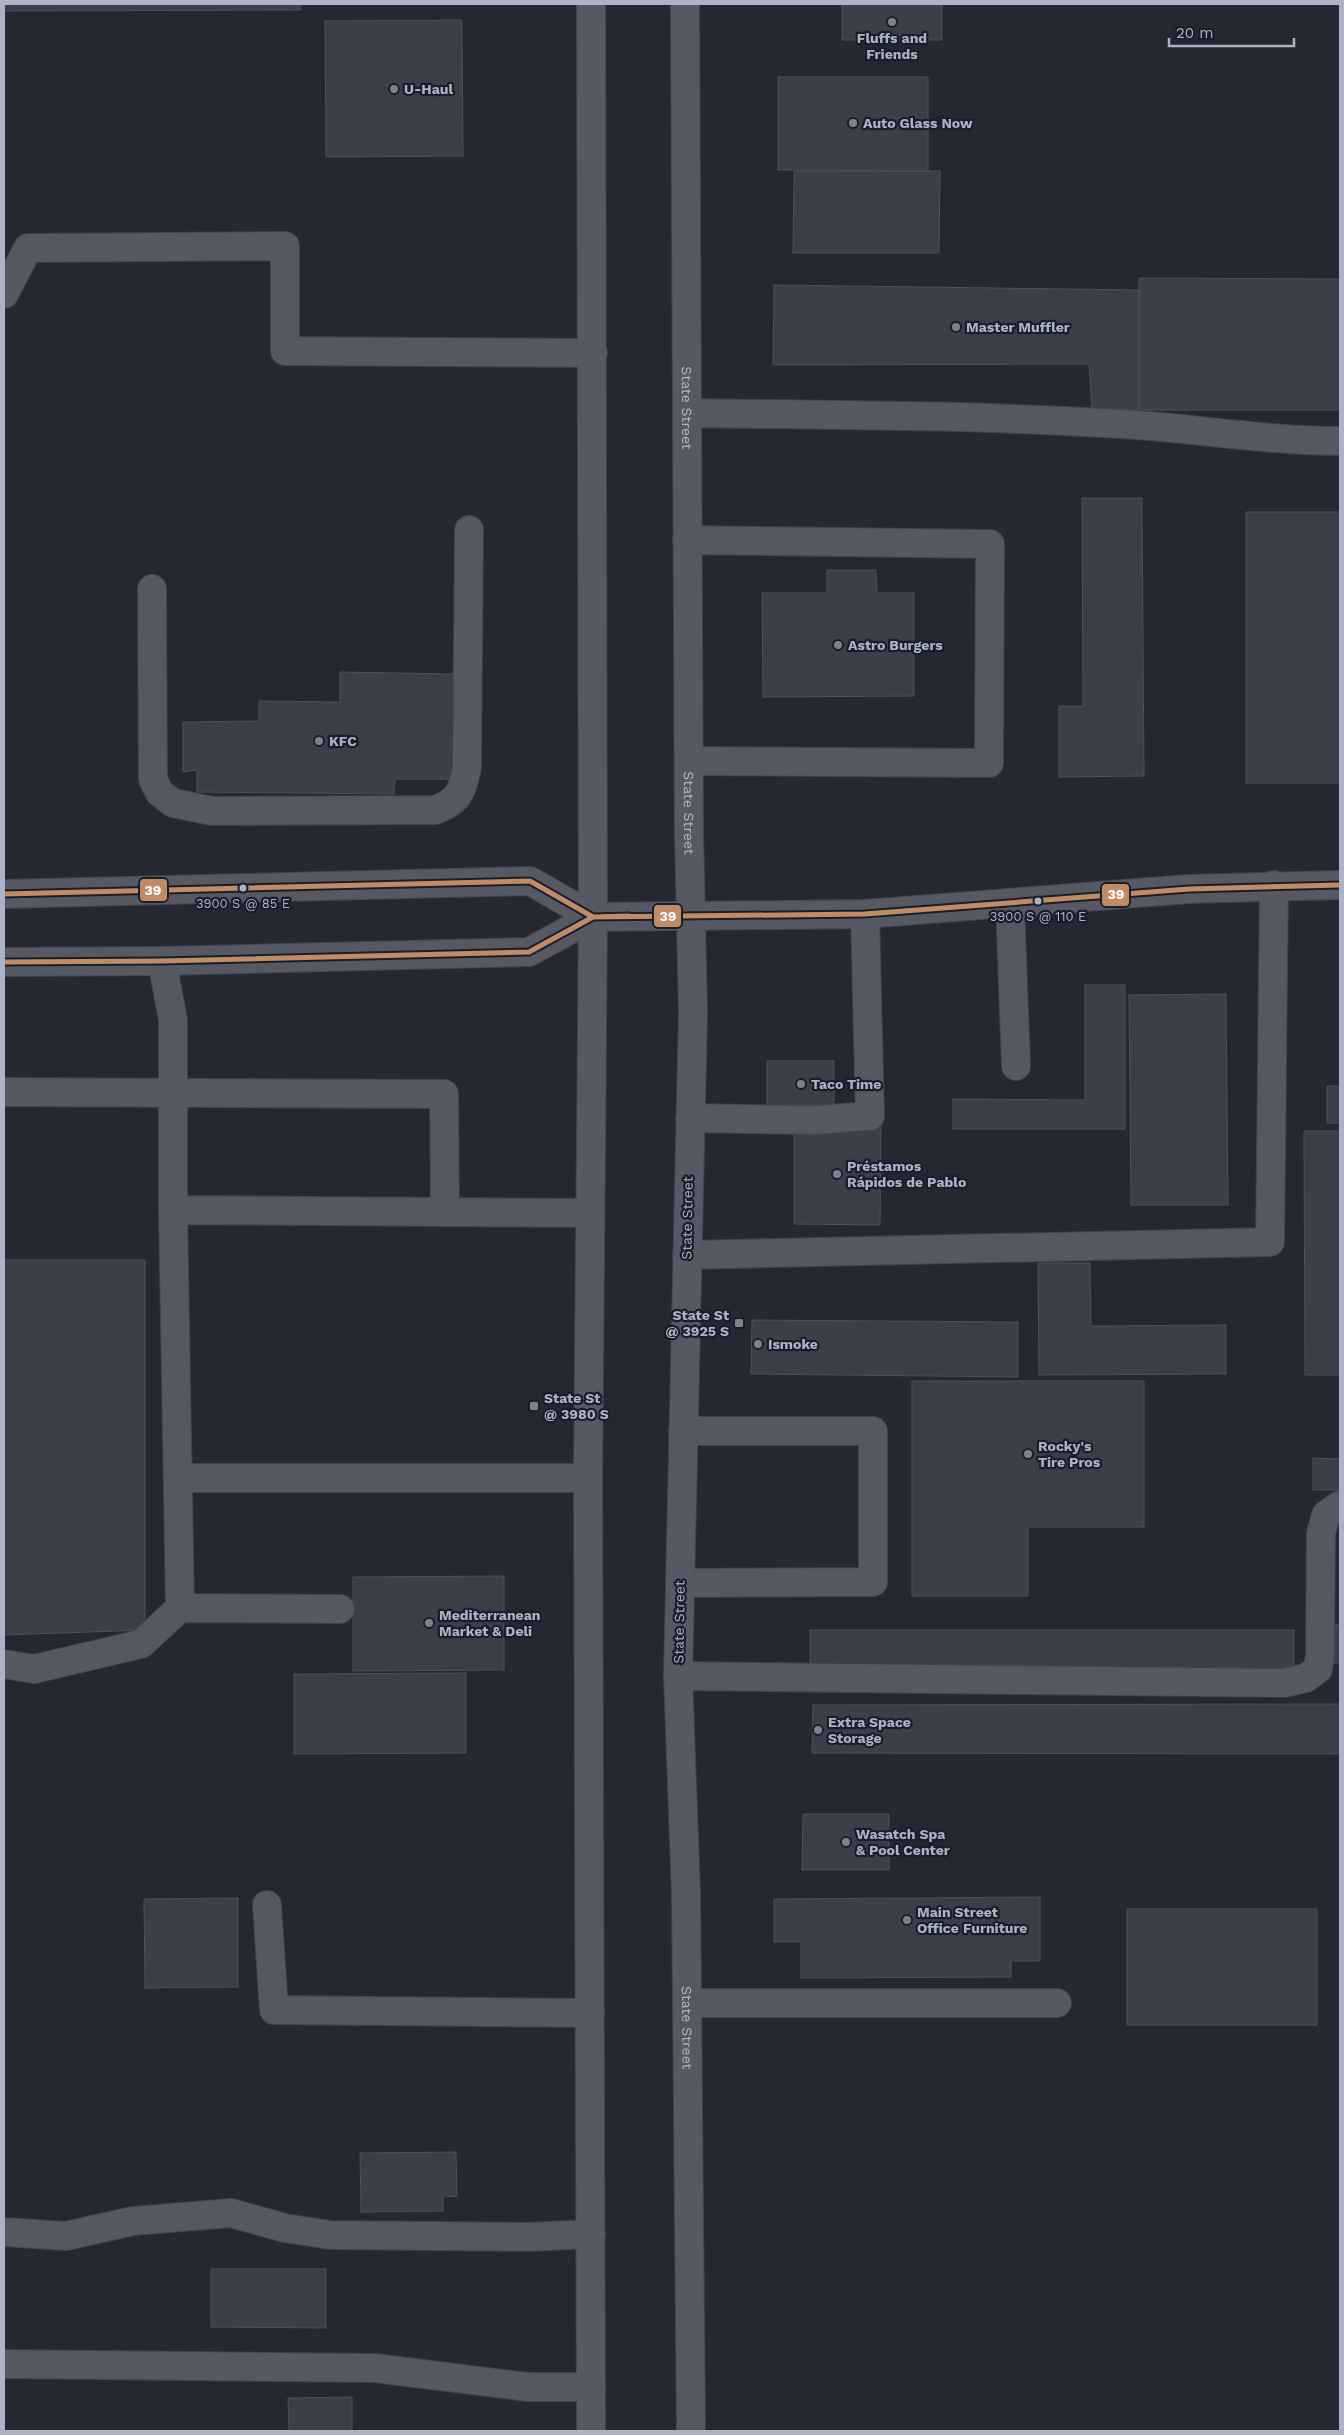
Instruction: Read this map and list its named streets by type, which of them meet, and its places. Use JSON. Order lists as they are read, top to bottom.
{
  "streets": {
    "main road": ["State Street"]
  },
  "places": {
    "other": [
      "Fluffs and Friends",
      "U-Haul",
      "Auto Glass Now",
      "Master Muffler",
      "Astro Burgers",
      "KFC",
      "3900 S @ 85 E",
      "3900 S @ 110 E",
      "Taco Time",
      "Préstamos Rápidos de Pablo",
      "Ismoke",
      "Rocky's Tire Pros",
      "Mediterranean Market & Deli",
      "Extra Space Storage",
      "Wasatch Spa & Pool Center",
      "Main Street Office Furniture"
    ],
    "transit": ["State St @ 3925 S", "State St @ 3980 S"]
  },
  "lines": ["transit line 39"],
  "scale_bar": "20 m"
}
